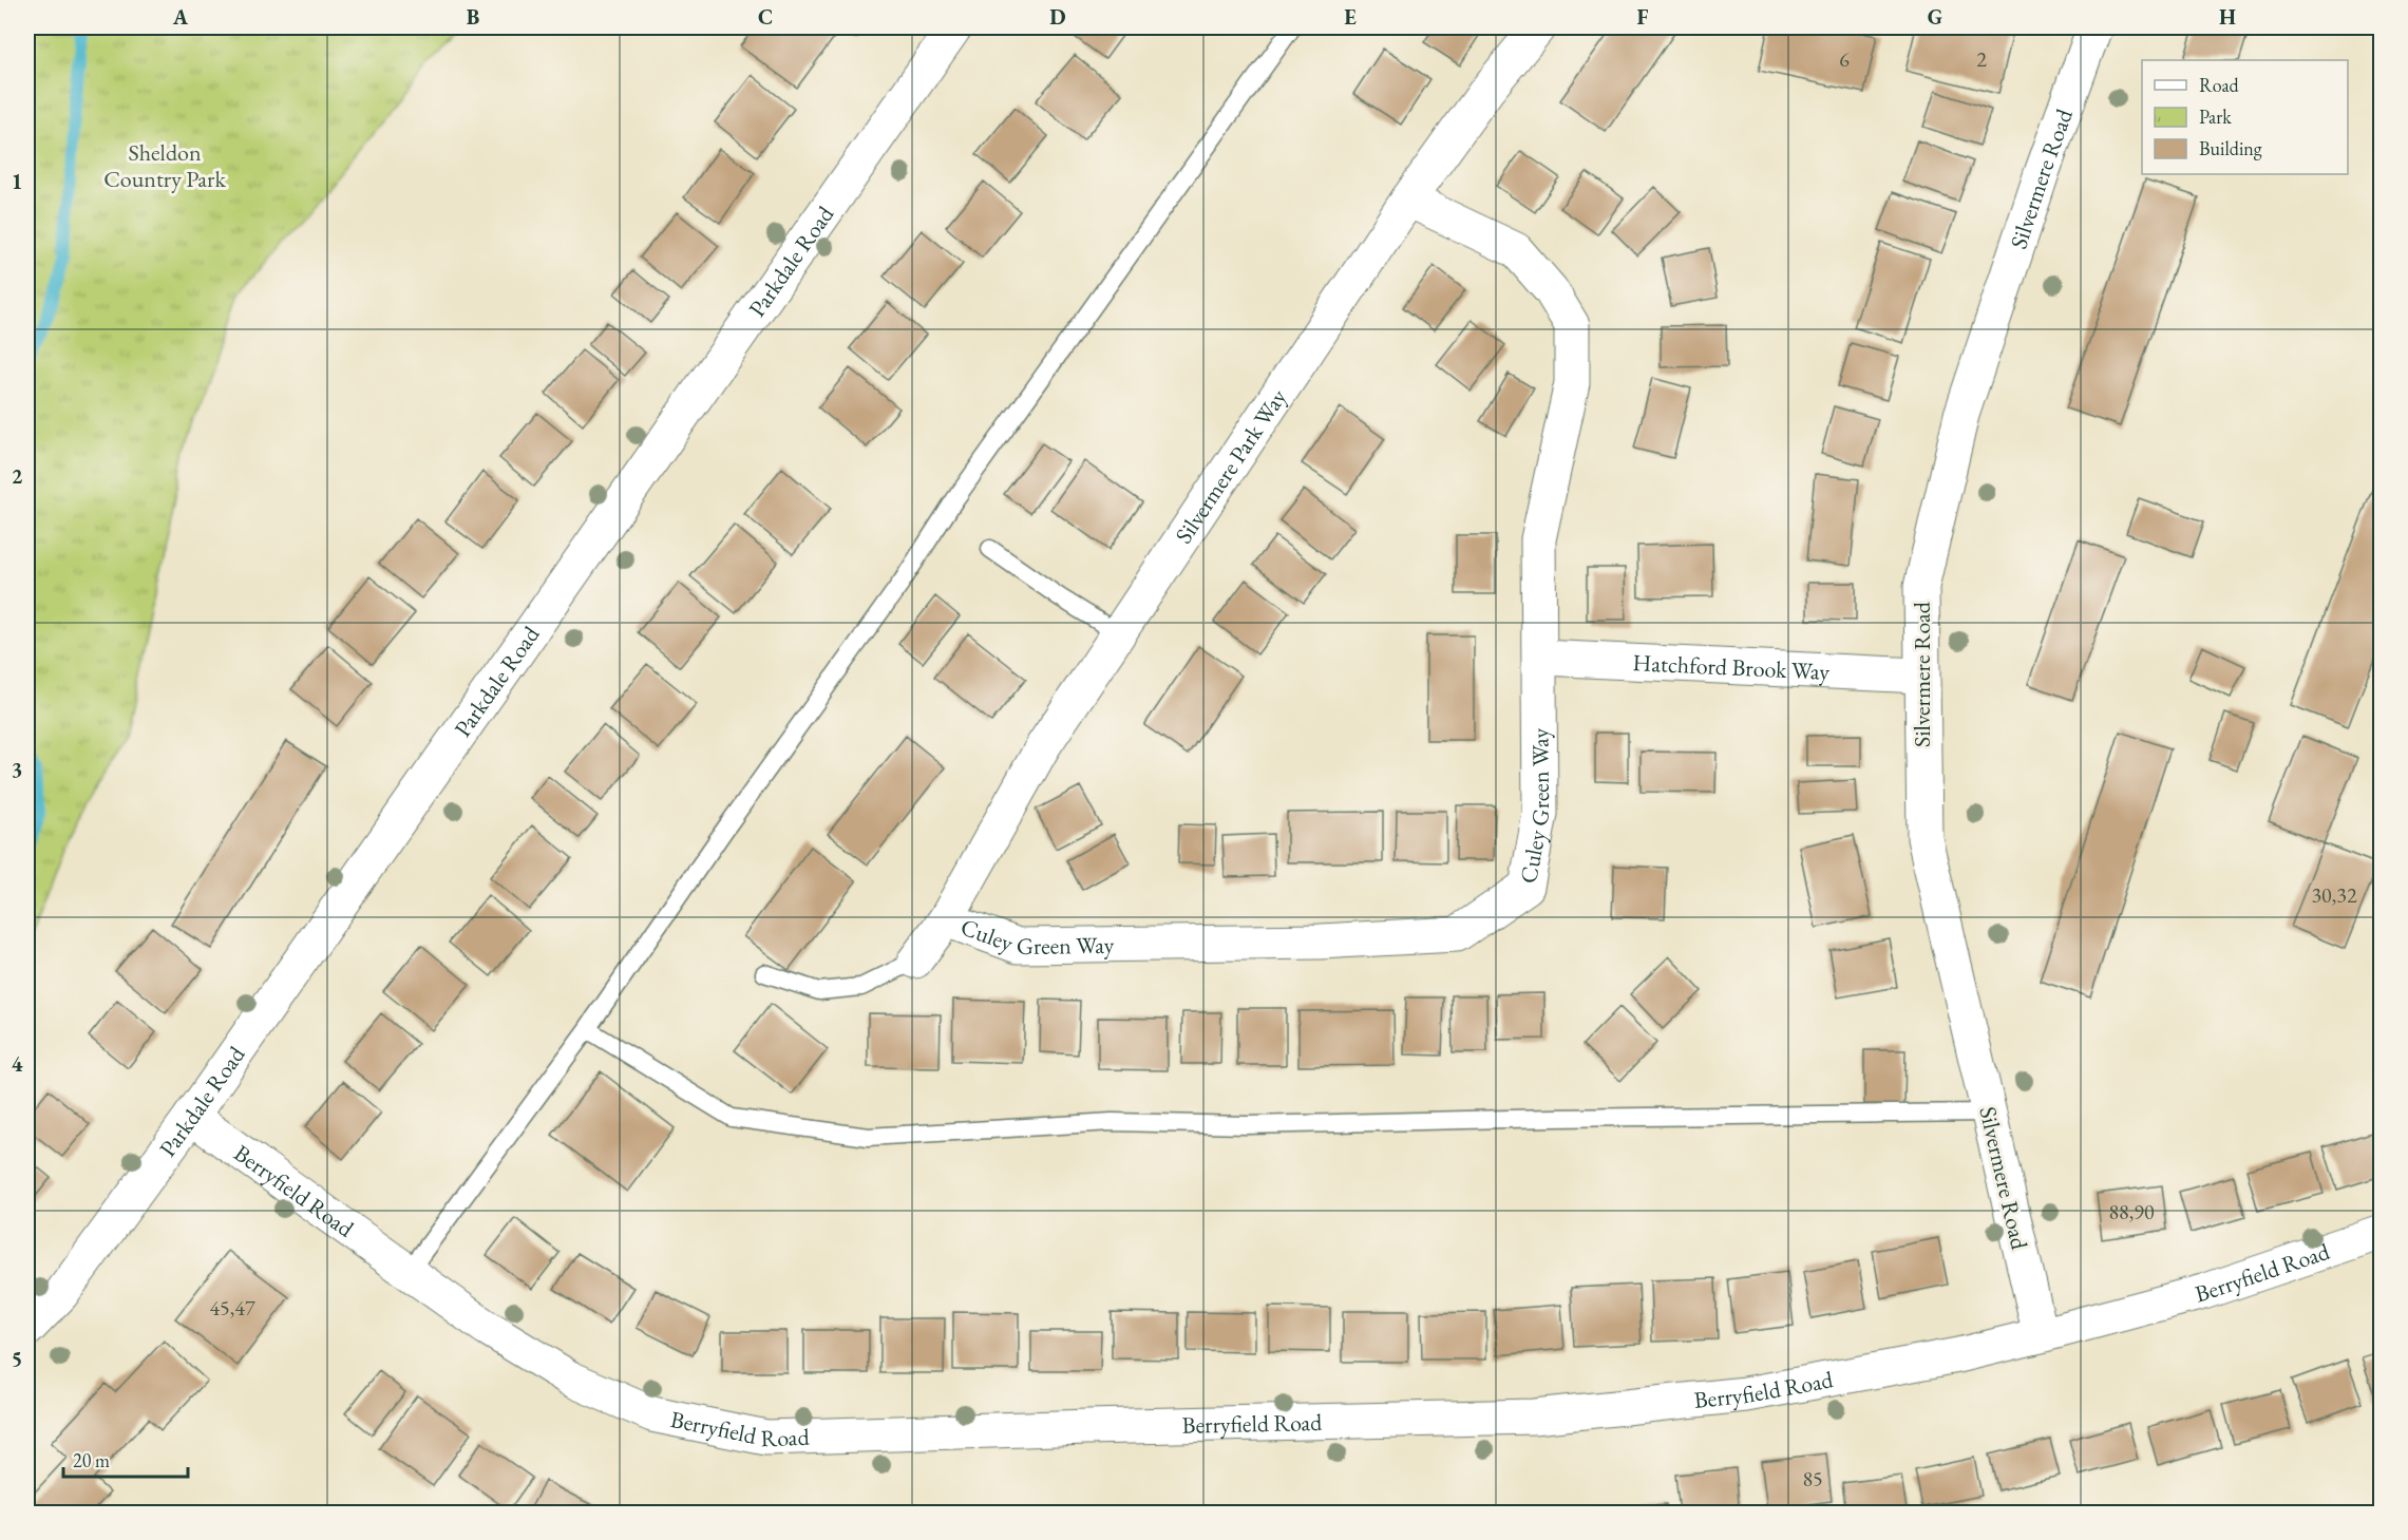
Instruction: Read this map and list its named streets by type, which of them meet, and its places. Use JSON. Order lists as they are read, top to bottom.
{
  "streets": {
    "street": [
      "Silvermere Road",
      "Parkdale Road",
      "Silvermere Park Way",
      "Hatchford Brook Way",
      "Culey Green Way",
      "Berryfield Road"
    ]
  },
  "crossings": [
    ["Silvermere Road", "Hatchford Brook Way"],
    ["Silvermere Road", "Berryfield Road"],
    ["Parkdale Road", "Berryfield Road"],
    ["Silvermere Park Way", "Culey Green Way"],
    ["Hatchford Brook Way", "Culey Green Way"]
  ],
  "parks": ["Sheldon Country Park"],
  "house_numbers": [
    "6",
    "2",
    "30,32",
    "88,90",
    "45,47",
    "85"
  ],
  "legend": ["Road", "Park", "Building"],
  "scale_bar": "20 m",
  "grid": {
    "columns": [
      "A",
      "B",
      "C",
      "D",
      "E",
      "F",
      "G",
      "H"
    ],
    "rows": [
      "1",
      "2",
      "3",
      "4",
      "5"
    ]
  }
}
